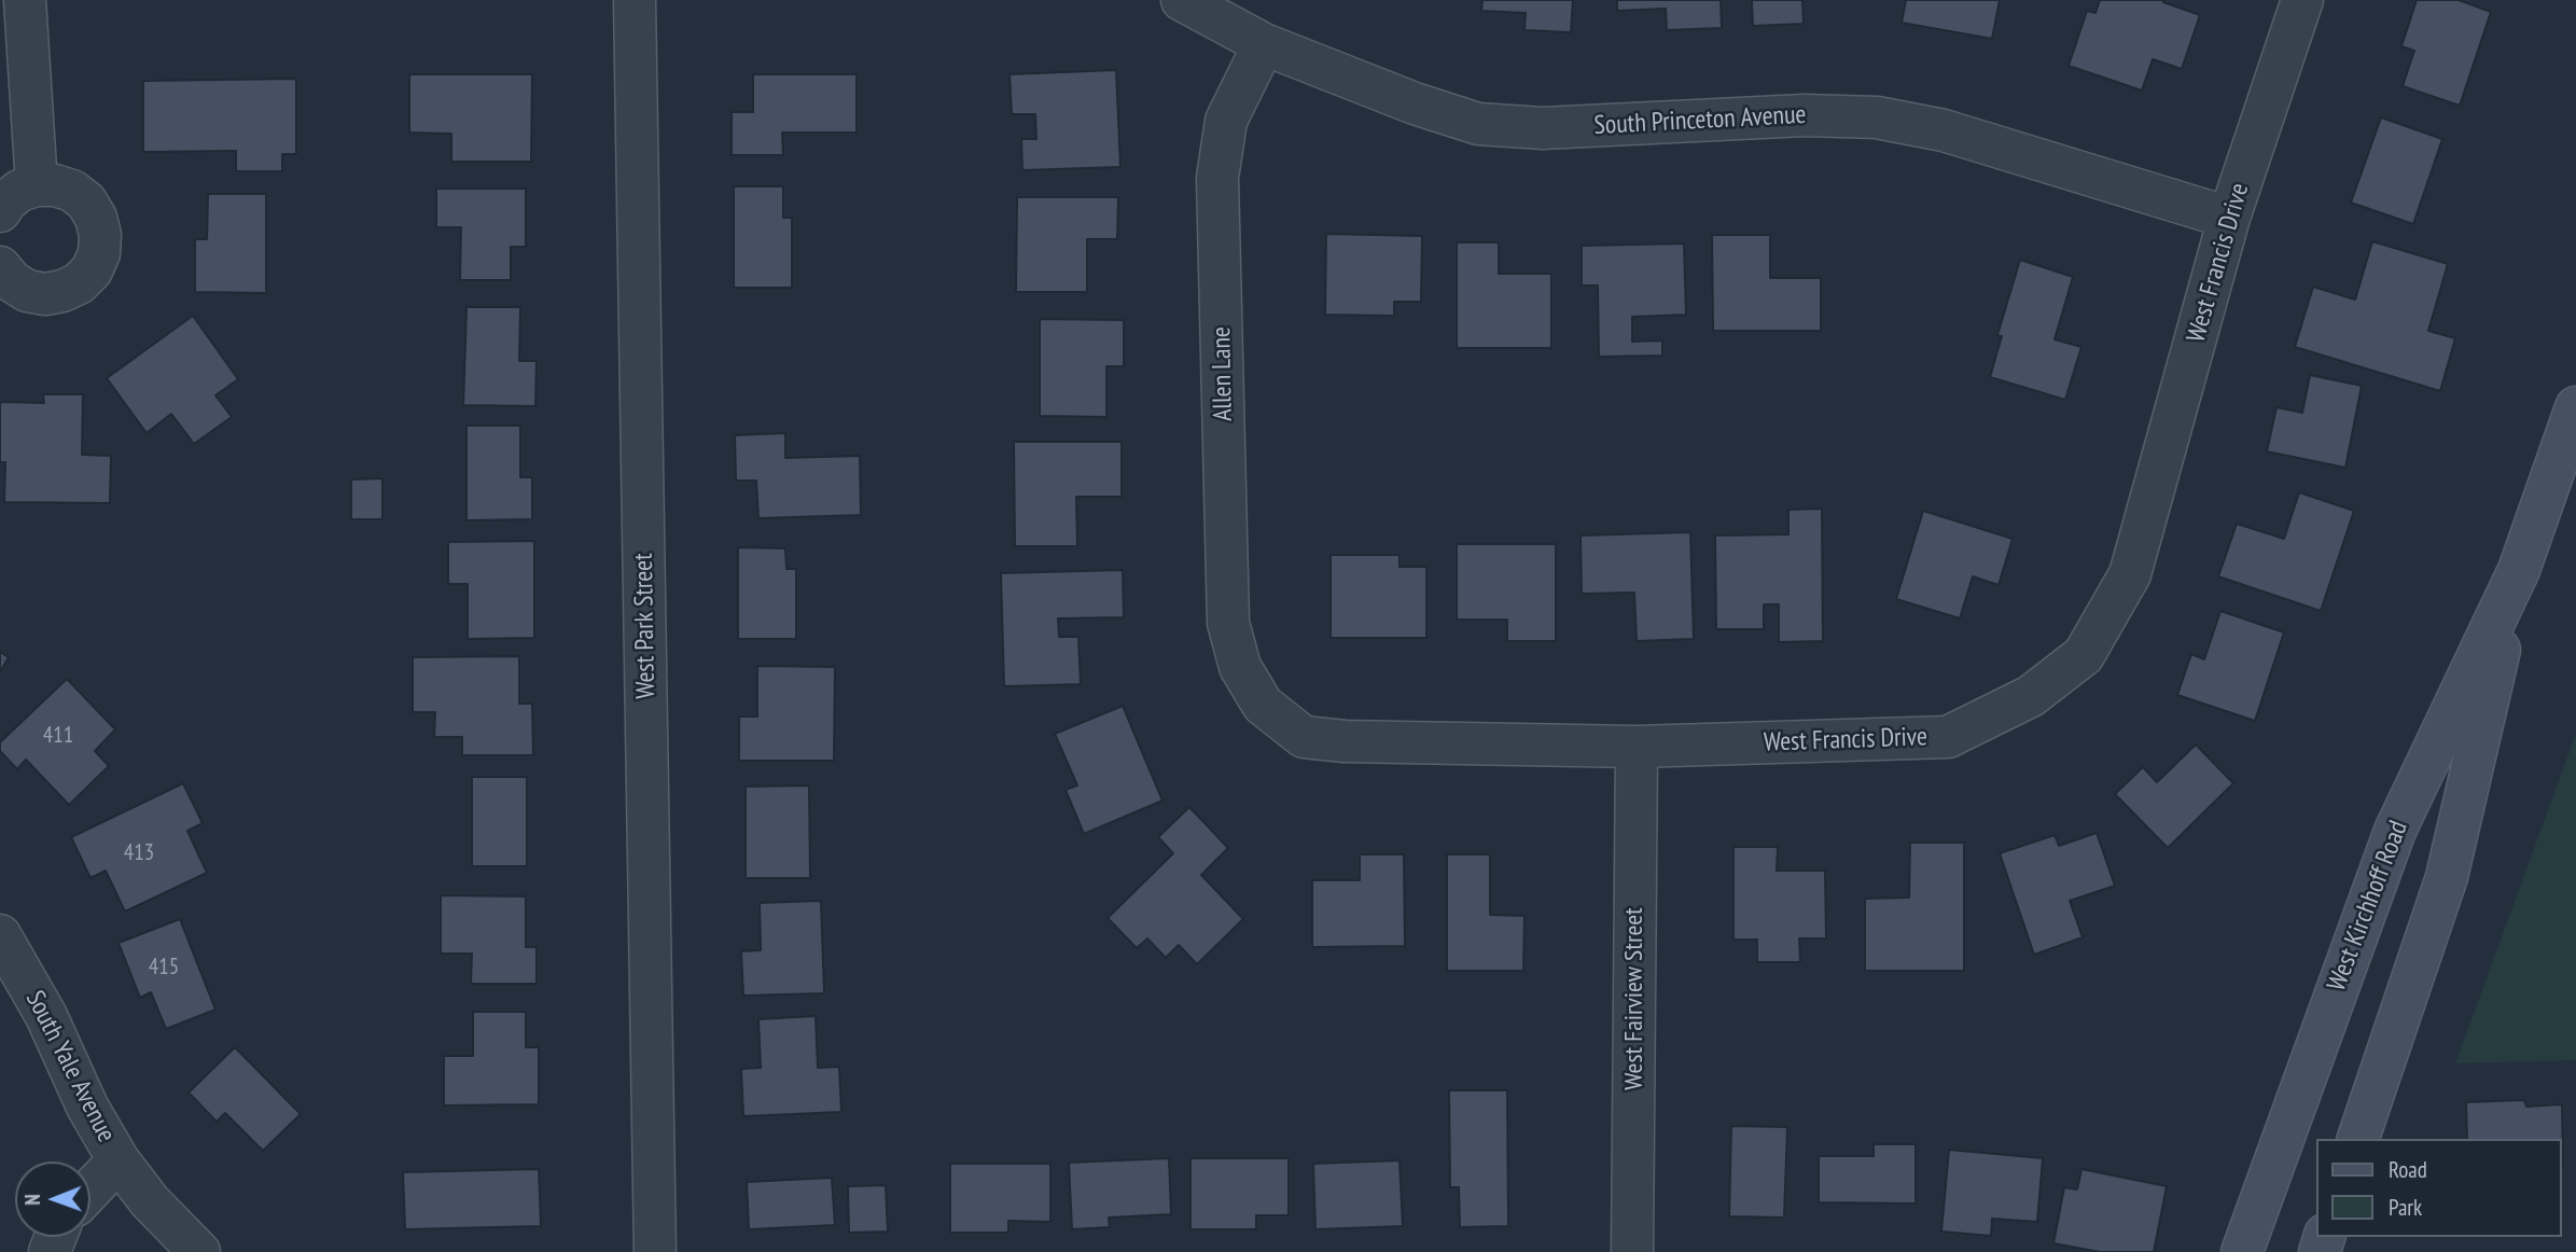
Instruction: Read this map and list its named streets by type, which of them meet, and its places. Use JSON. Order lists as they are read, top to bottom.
{
  "streets": {
    "main road": ["West Kirchhoff Road"],
    "street": [
      "South Princeton Avenue",
      "West Francis Drive",
      "Allen Lane",
      "West Park Street",
      "West Fairview Street",
      "South Yale Avenue"
    ]
  },
  "crossings": [
    ["South Princeton Avenue", "West Francis Drive"],
    ["South Princeton Avenue", "Allen Lane"],
    ["West Francis Drive", "Allen Lane"],
    ["West Francis Drive", "West Fairview Street"]
  ],
  "house_numbers": ["411", "413", "415"],
  "legend": ["Road", "Park"],
  "north": "left"
}
